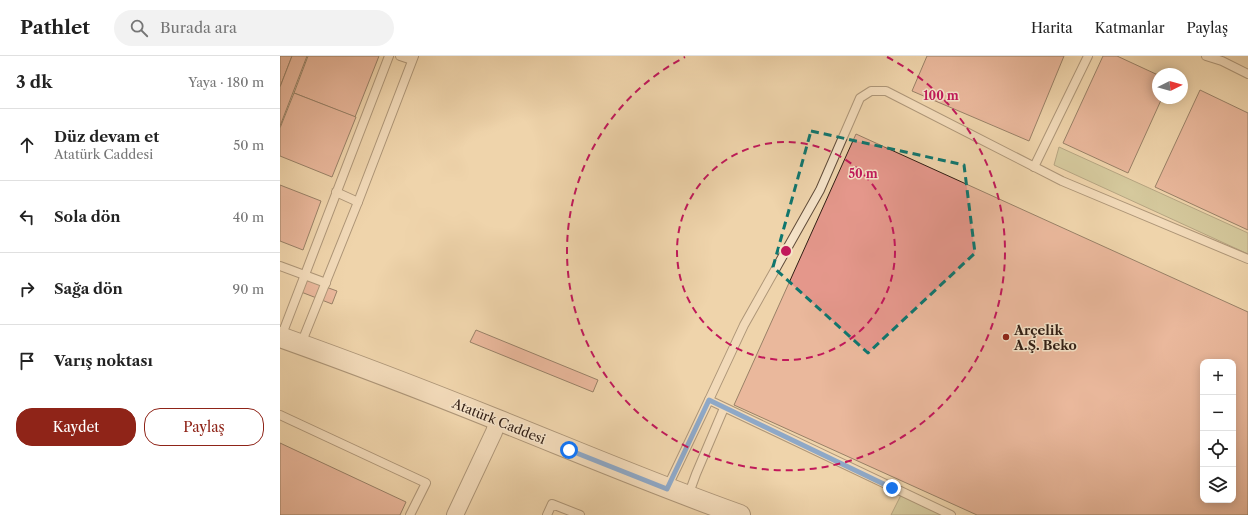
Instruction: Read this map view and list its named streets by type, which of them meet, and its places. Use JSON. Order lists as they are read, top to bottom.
{
  "streets": {
    "street": ["Atatürk Caddesi"]
  },
  "places": ["Arçelik A.Ş. Beko"],
  "north": "right",
  "page": {
    "header": "Pathlet",
    "search": "Burada ara",
    "nav": ["Harita", "Katmanlar", "Paylaş"],
    "heading": ["3 dk", "Yaya · 180 m"],
    "list": [
      ["Düz devam et", "Atatürk Caddesi", "50 m"],
      ["Sola dön", "40 m"],
      ["Sağa dön", "90 m"],
      "Varış noktası"
    ],
    "map_buttons": ["+", "−"],
    "buttons": ["Kaydet", "Paylaş"]
  },
  "rings": ["100 m", "50 m"]
}
